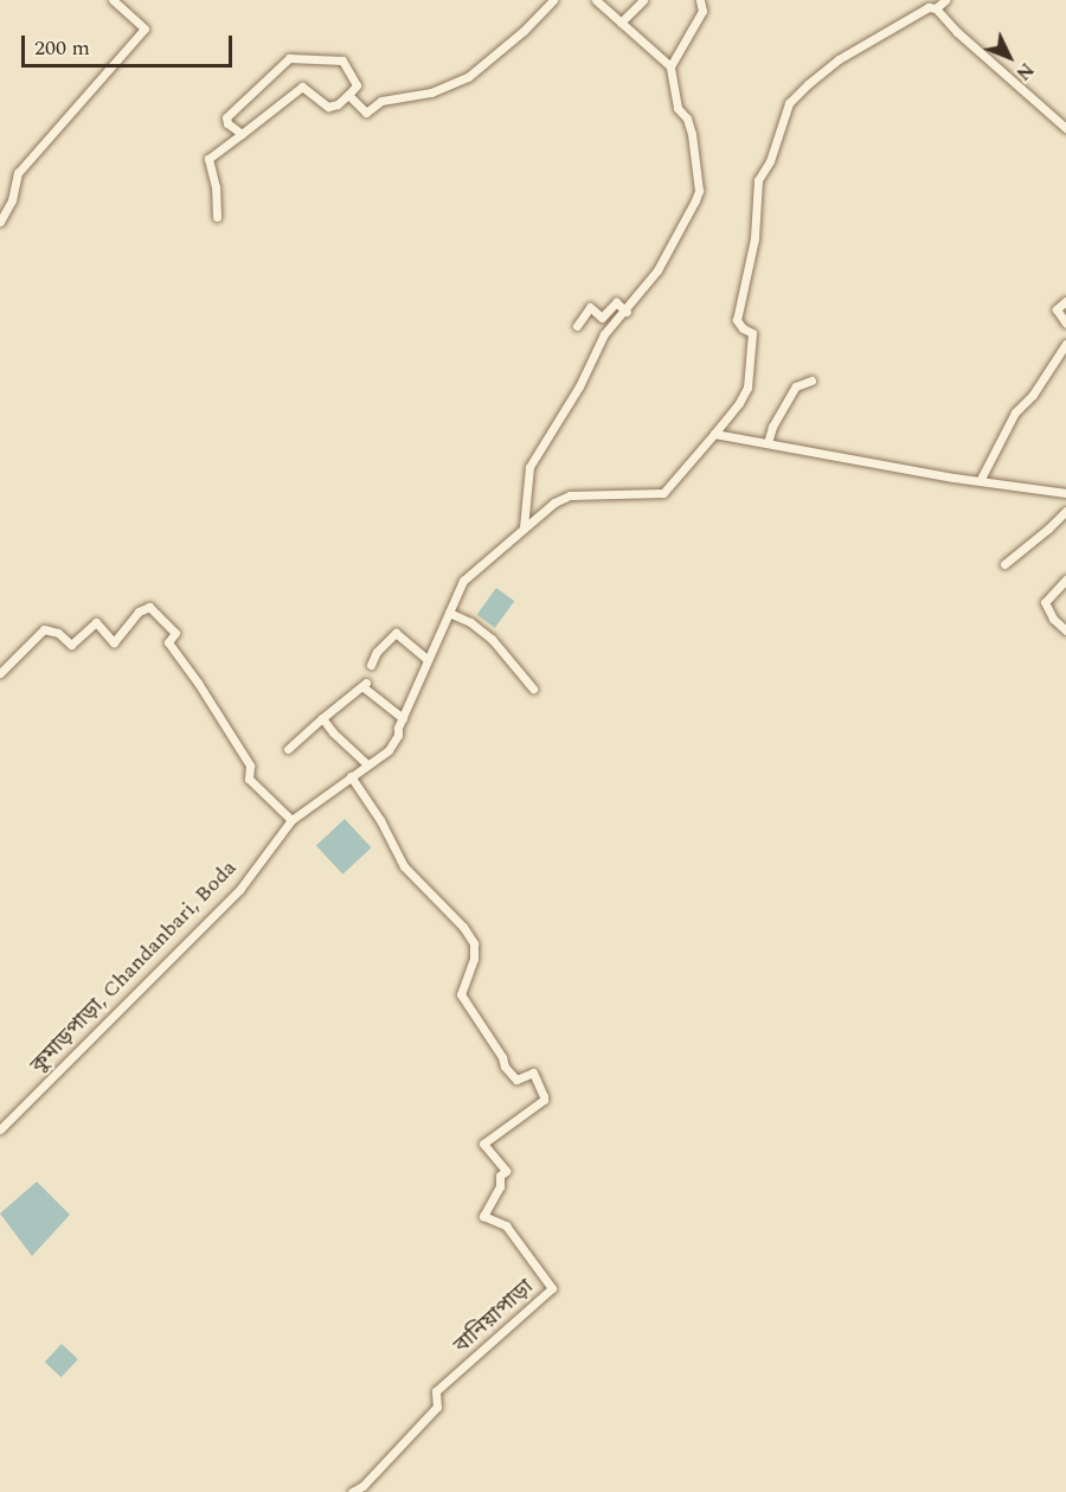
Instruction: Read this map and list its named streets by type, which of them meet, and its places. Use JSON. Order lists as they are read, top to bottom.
{
  "streets": {
    "street": ["কুমাড়পাড়া, Chandanbari, Boda", "বানিয়াপাড়া"]
  },
  "crossings": [
    ["কুমাড়পাড়া, Chandanbari, Boda", "বানিয়াপাড়া"]
  ],
  "scale_bar": "200 m",
  "north": "bottom right"
}
